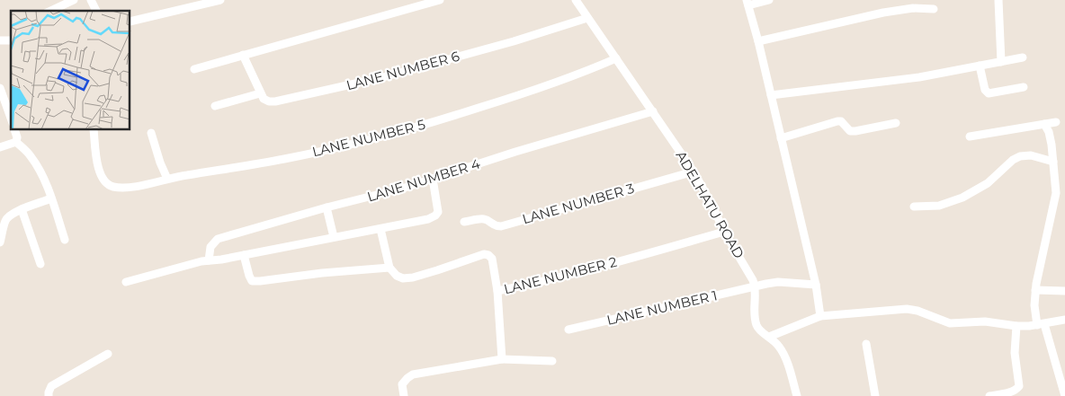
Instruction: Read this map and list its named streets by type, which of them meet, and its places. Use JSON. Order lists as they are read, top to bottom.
{
  "streets": {
    "street": [
      "LANE NUMBER 6",
      "LANE NUMBER 5",
      "LANE NUMBER 4",
      "LANE NUMBER 3",
      "ADELHATU ROAD",
      "LANE NUMBER 2",
      "LANE NUMBER 1"
    ]
  },
  "crossings": [
    ["LANE NUMBER 6", "ADELHATU ROAD"],
    ["LANE NUMBER 5", "ADELHATU ROAD"],
    ["LANE NUMBER 4", "ADELHATU ROAD"],
    ["LANE NUMBER 3", "ADELHATU ROAD"],
    ["ADELHATU ROAD", "LANE NUMBER 2"],
    ["ADELHATU ROAD", "LANE NUMBER 1"]
  ]
}
